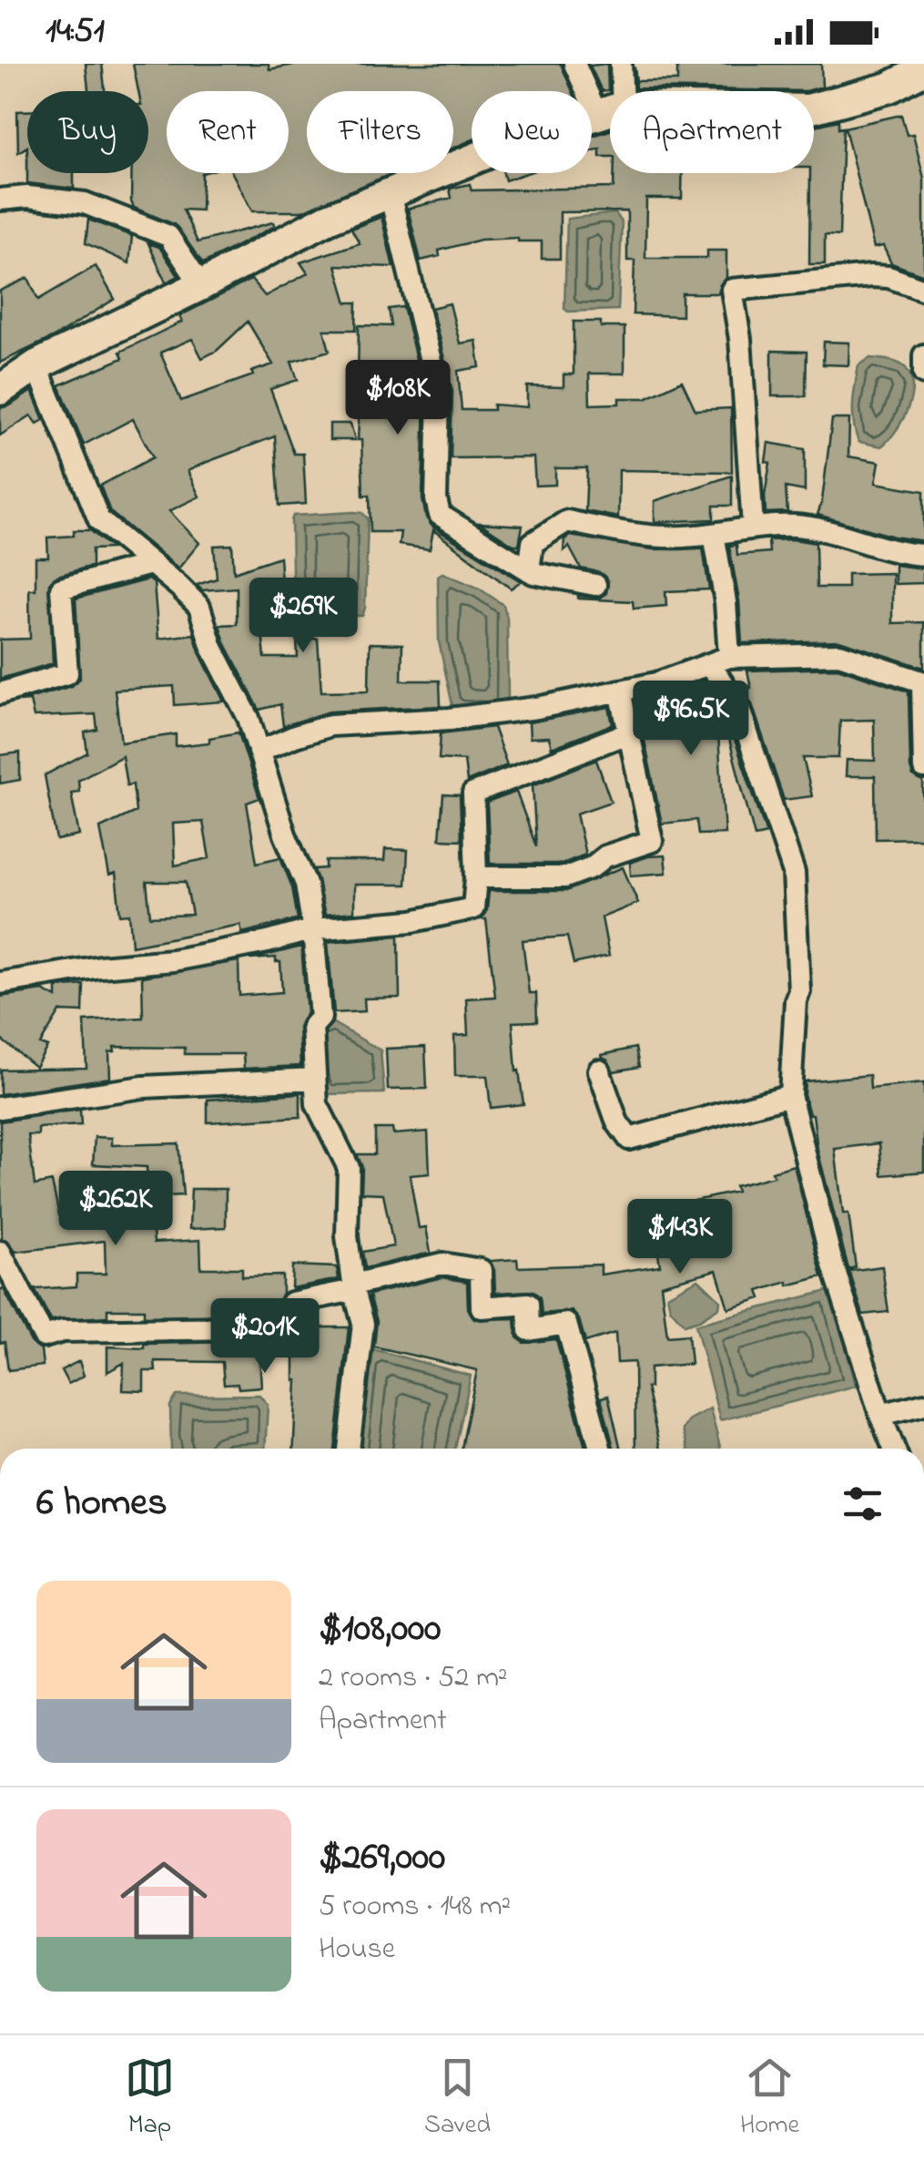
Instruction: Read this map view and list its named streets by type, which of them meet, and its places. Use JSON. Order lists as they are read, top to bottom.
{
  "page": {
    "status": "14:51",
    "chip": [
      "Buy",
      "Rent",
      "Filters",
      "New",
      "Apartment"
    ],
    "price": [
      "$108K",
      "$269K",
      "$96.5K",
      "$262K",
      "$143K",
      "$201K"
    ],
    "heading": "6 homes",
    "list": [
      {
        "name": "$108,000",
        "note": "2 rooms · 52 m² · Apartment"
      },
      {
        "name": "$269,000",
        "note": "5 rooms · 148 m² · House"
      }
    ],
    "tabs": ["Map", "Saved", "Home"]
  }
}
